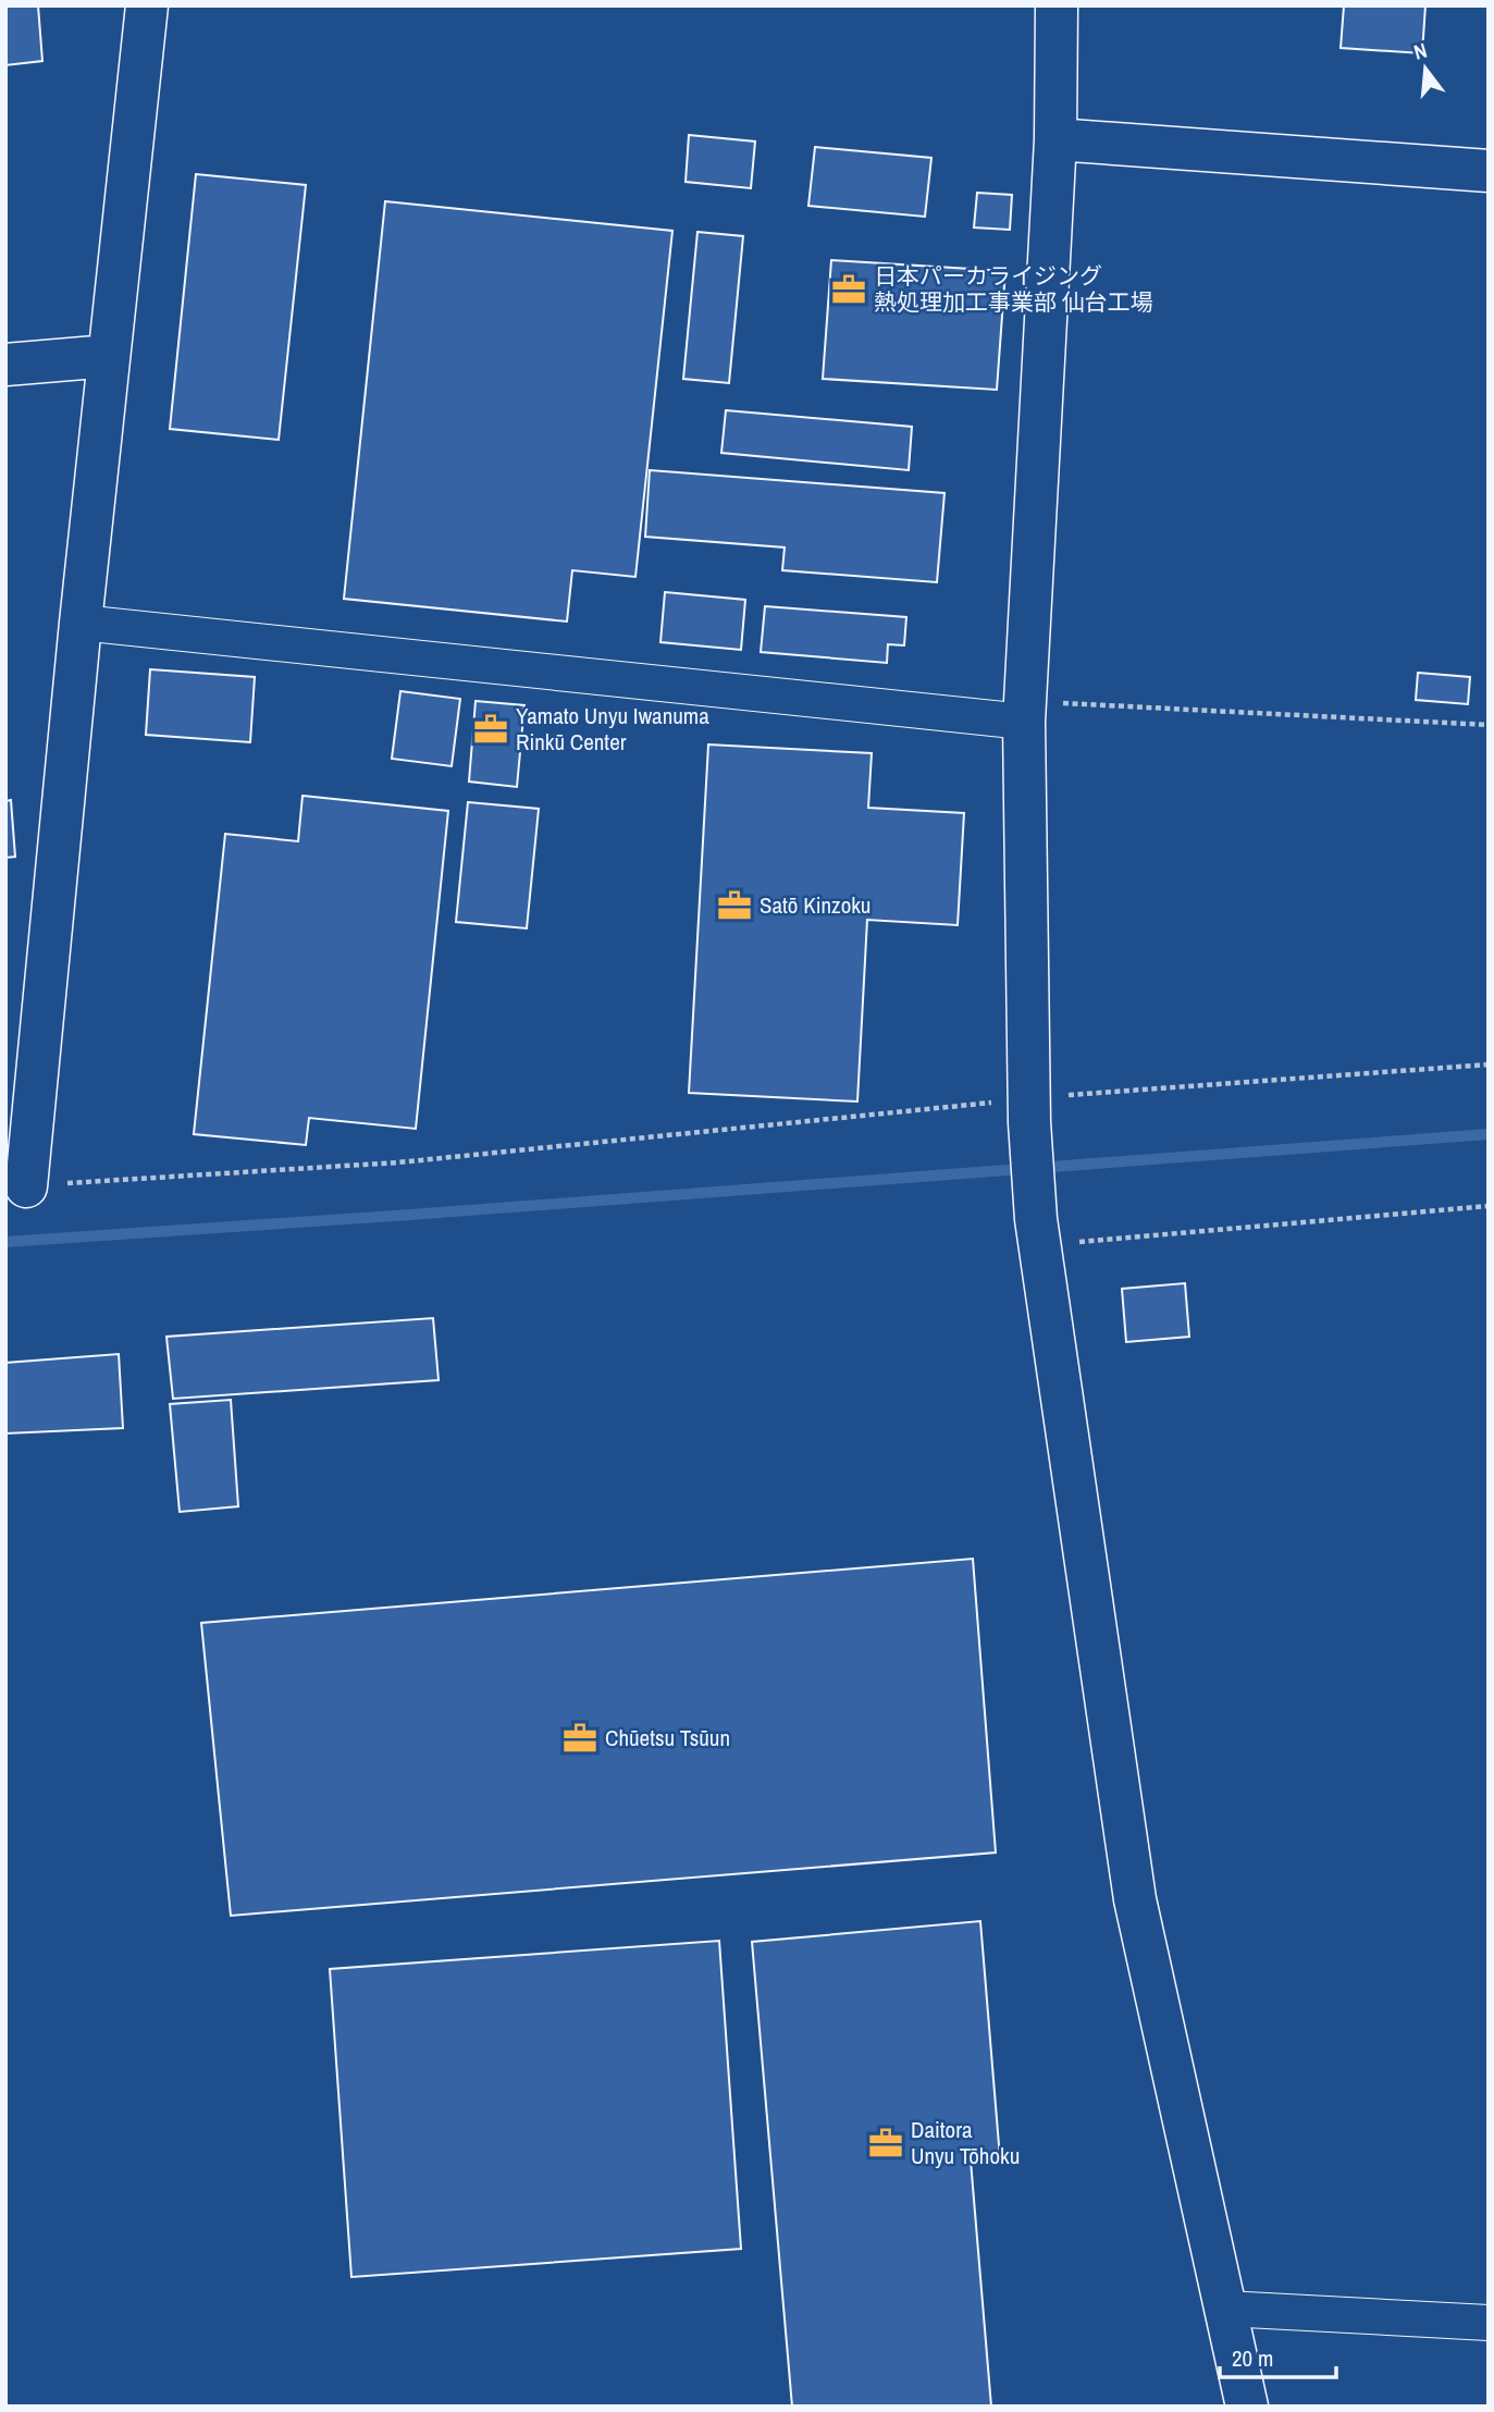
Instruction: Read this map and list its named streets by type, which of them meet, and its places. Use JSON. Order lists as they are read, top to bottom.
{
  "places": {
    "office": [
      "日本パーカライジング 熱処理加工事業部 仙台工場",
      "Yamato Unyu Iwanuma Rinkū Center",
      "Satō Kinzoku",
      "Chūetsu Tsūun",
      "Daitora Unyu Tōhoku"
    ]
  },
  "scale_bar": "20 m",
  "north": "top"
}
